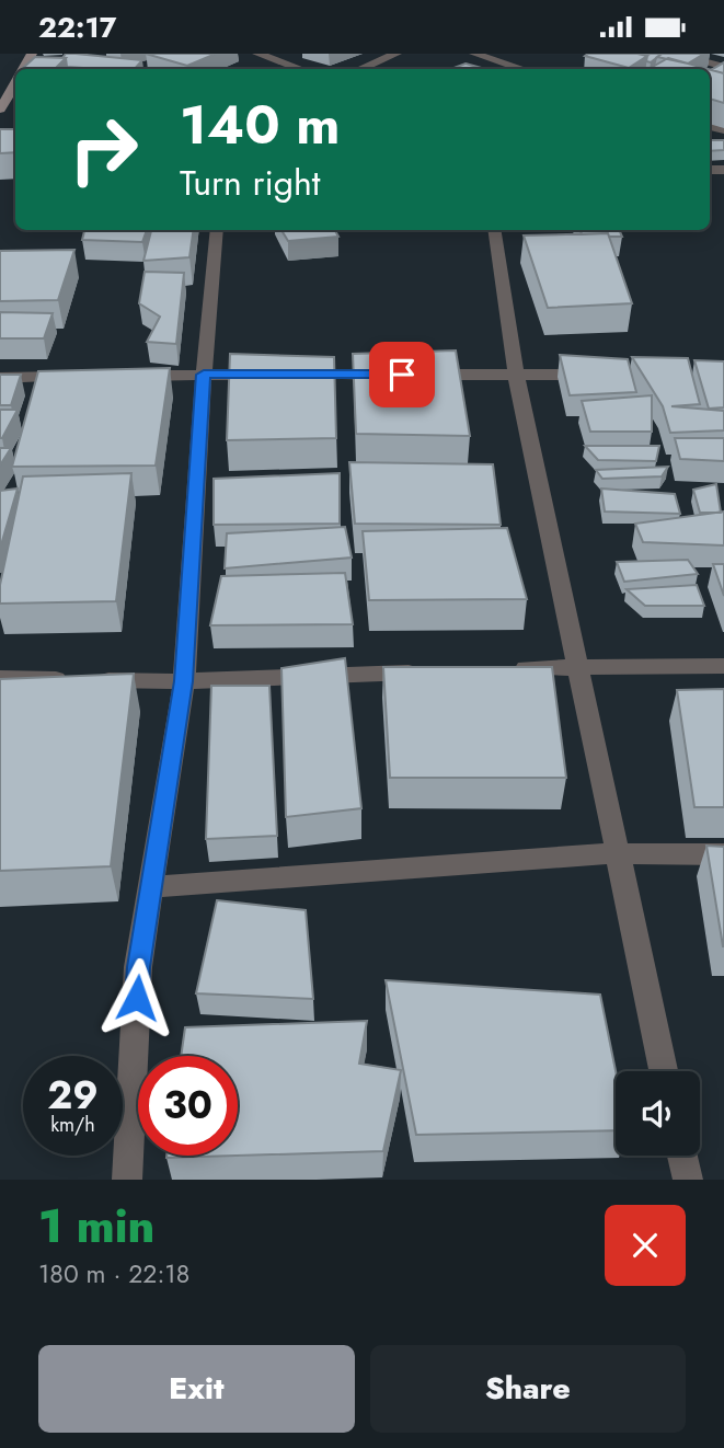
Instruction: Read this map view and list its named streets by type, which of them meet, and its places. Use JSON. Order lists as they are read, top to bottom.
{
  "page": {
    "status": "22:17",
    "turn": ["140 m", "Turn right"],
    "speed": "29 km/h",
    "limit": "30",
    "heading": ["1 min", "180 m · 22:18"],
    "buttons": ["Exit", "Share"]
  }
}
